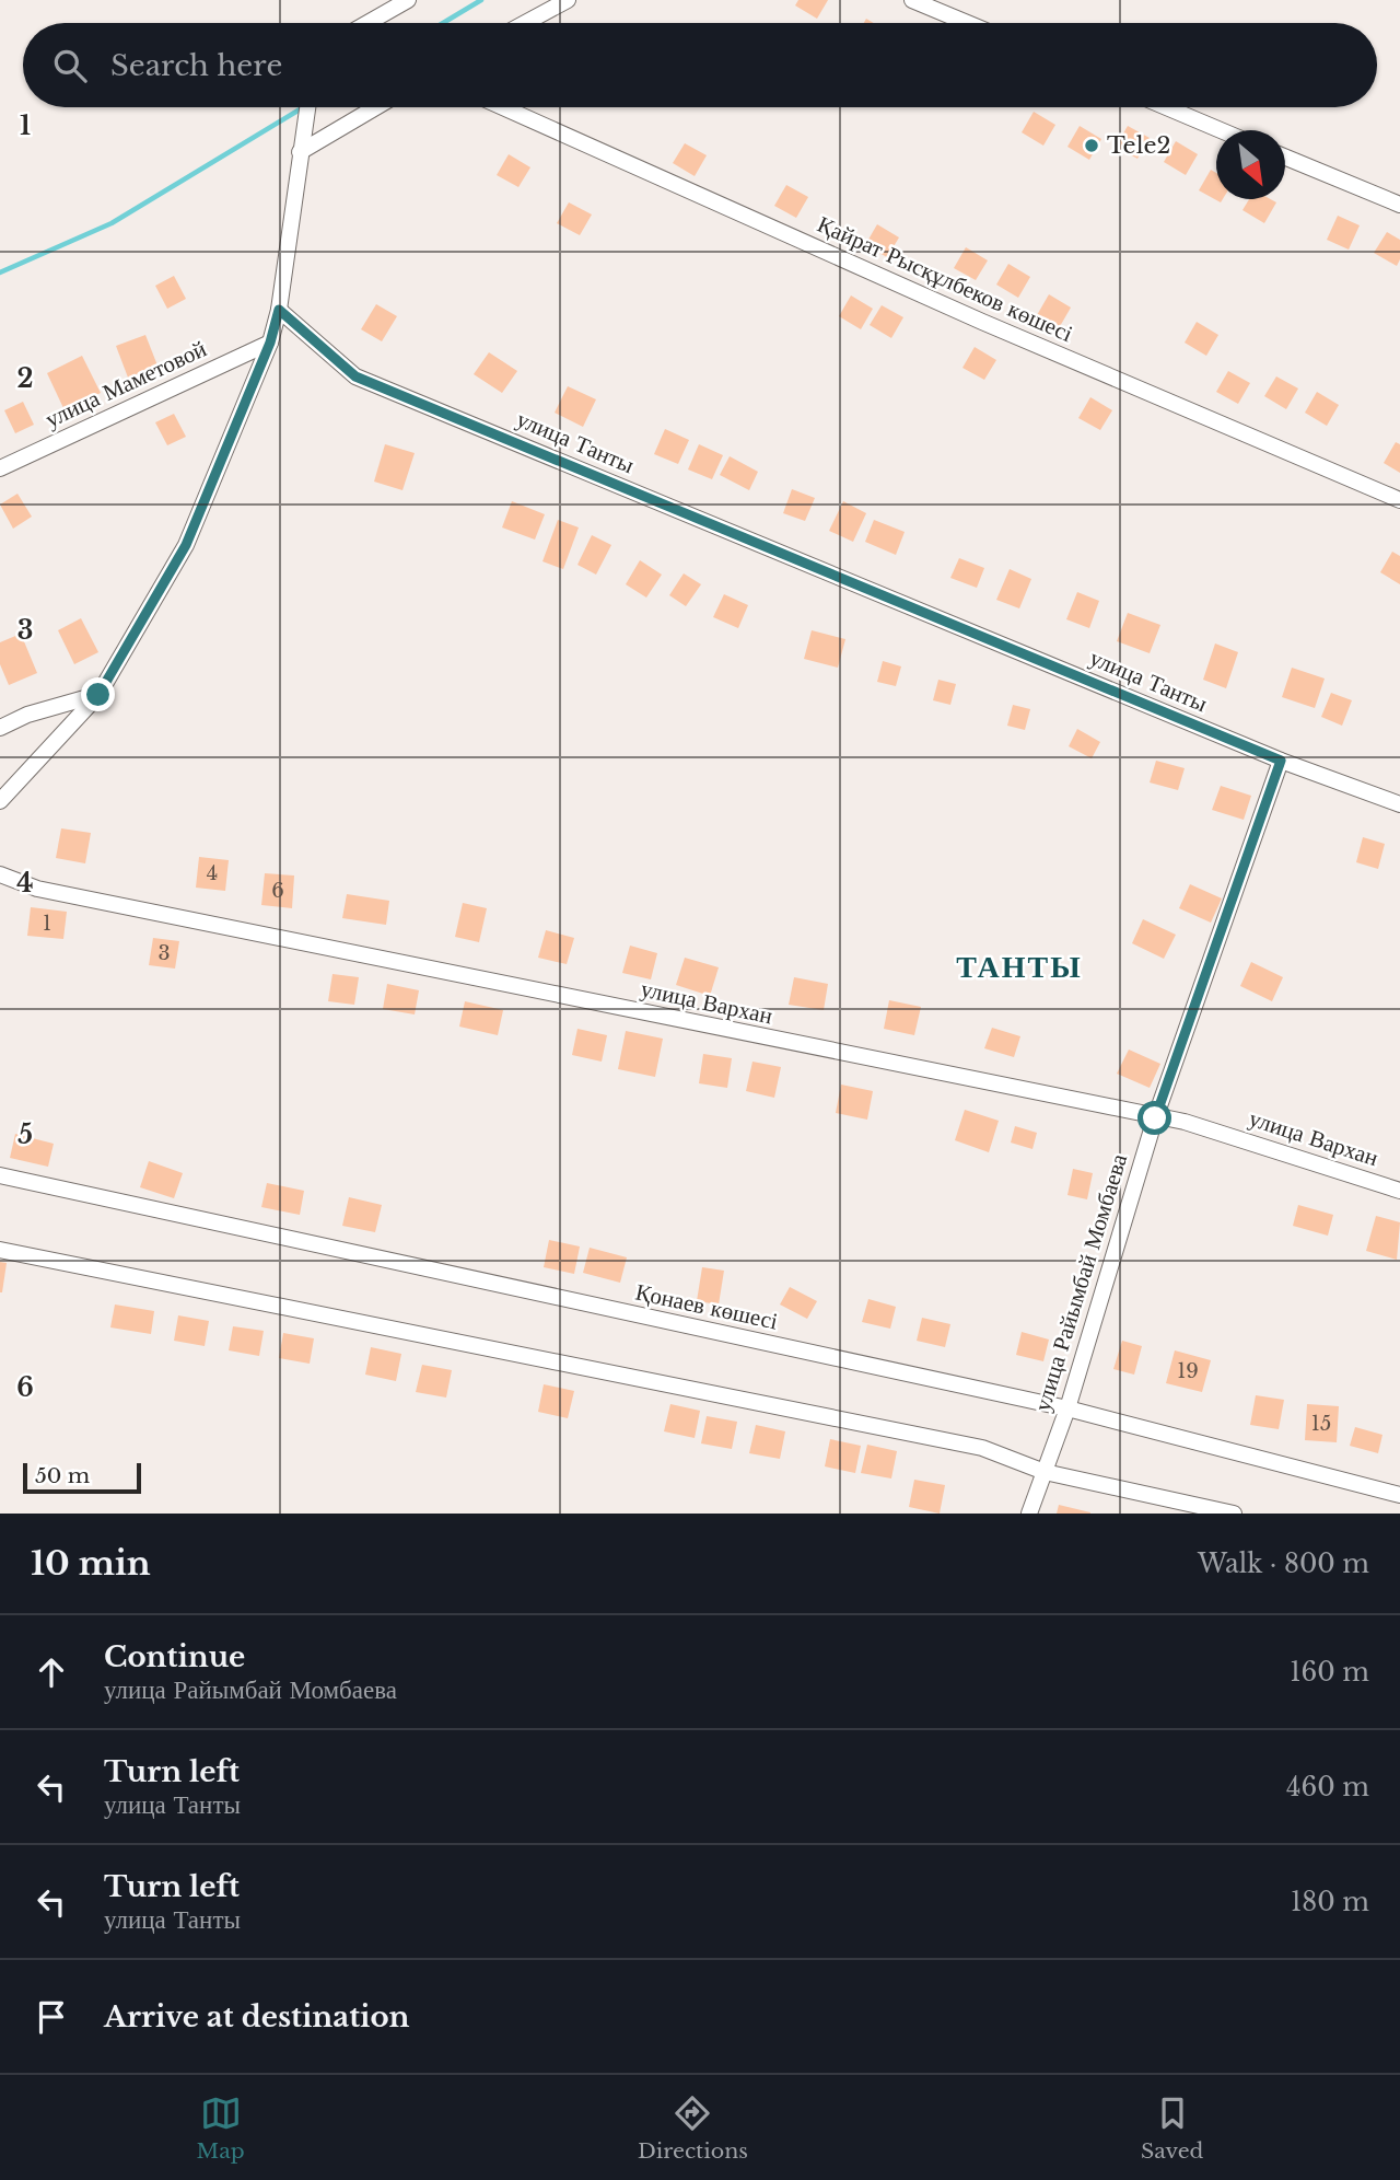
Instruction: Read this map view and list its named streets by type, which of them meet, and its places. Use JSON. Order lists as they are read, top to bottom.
{
  "streets": {
    "street": [
      "Қайрат Рысқұлбеков көшесі",
      "улица Маметовой",
      "улица Танты",
      "улица Вархан",
      "улица Райымбай Момбаева",
      "Қонаев көшесі"
    ]
  },
  "crossings": [
    ["улица Танты", "улица Райымбай Момбаева"],
    ["улица Вархан", "улица Райымбай Момбаева"],
    ["улица Райымбай Момбаева", "Қонаев көшесі"]
  ],
  "districts": ["ТАНТЫ"],
  "places": ["Tele2"],
  "house_numbers": [
    "4",
    "6",
    "1",
    "3",
    "19",
    "15"
  ],
  "scale_bar": "50 m",
  "north": "bottom right",
  "page": {
    "search": "Search here",
    "scale": "50 m",
    "heading": ["10 min", "Walk · 800 m"],
    "list": [
      ["Continue", "улица Райымбай Момбаева", "160 m"],
      ["Turn left", "улица Танты", "460 m"],
      ["Turn left", "улица Танты", "180 m"],
      "Arrive at destination"
    ],
    "nav": ["Map", "Directions", "Saved"]
  },
  "grid": {
    "rows": [
      "1",
      "2",
      "3",
      "4",
      "5",
      "6"
    ]
  }
}
